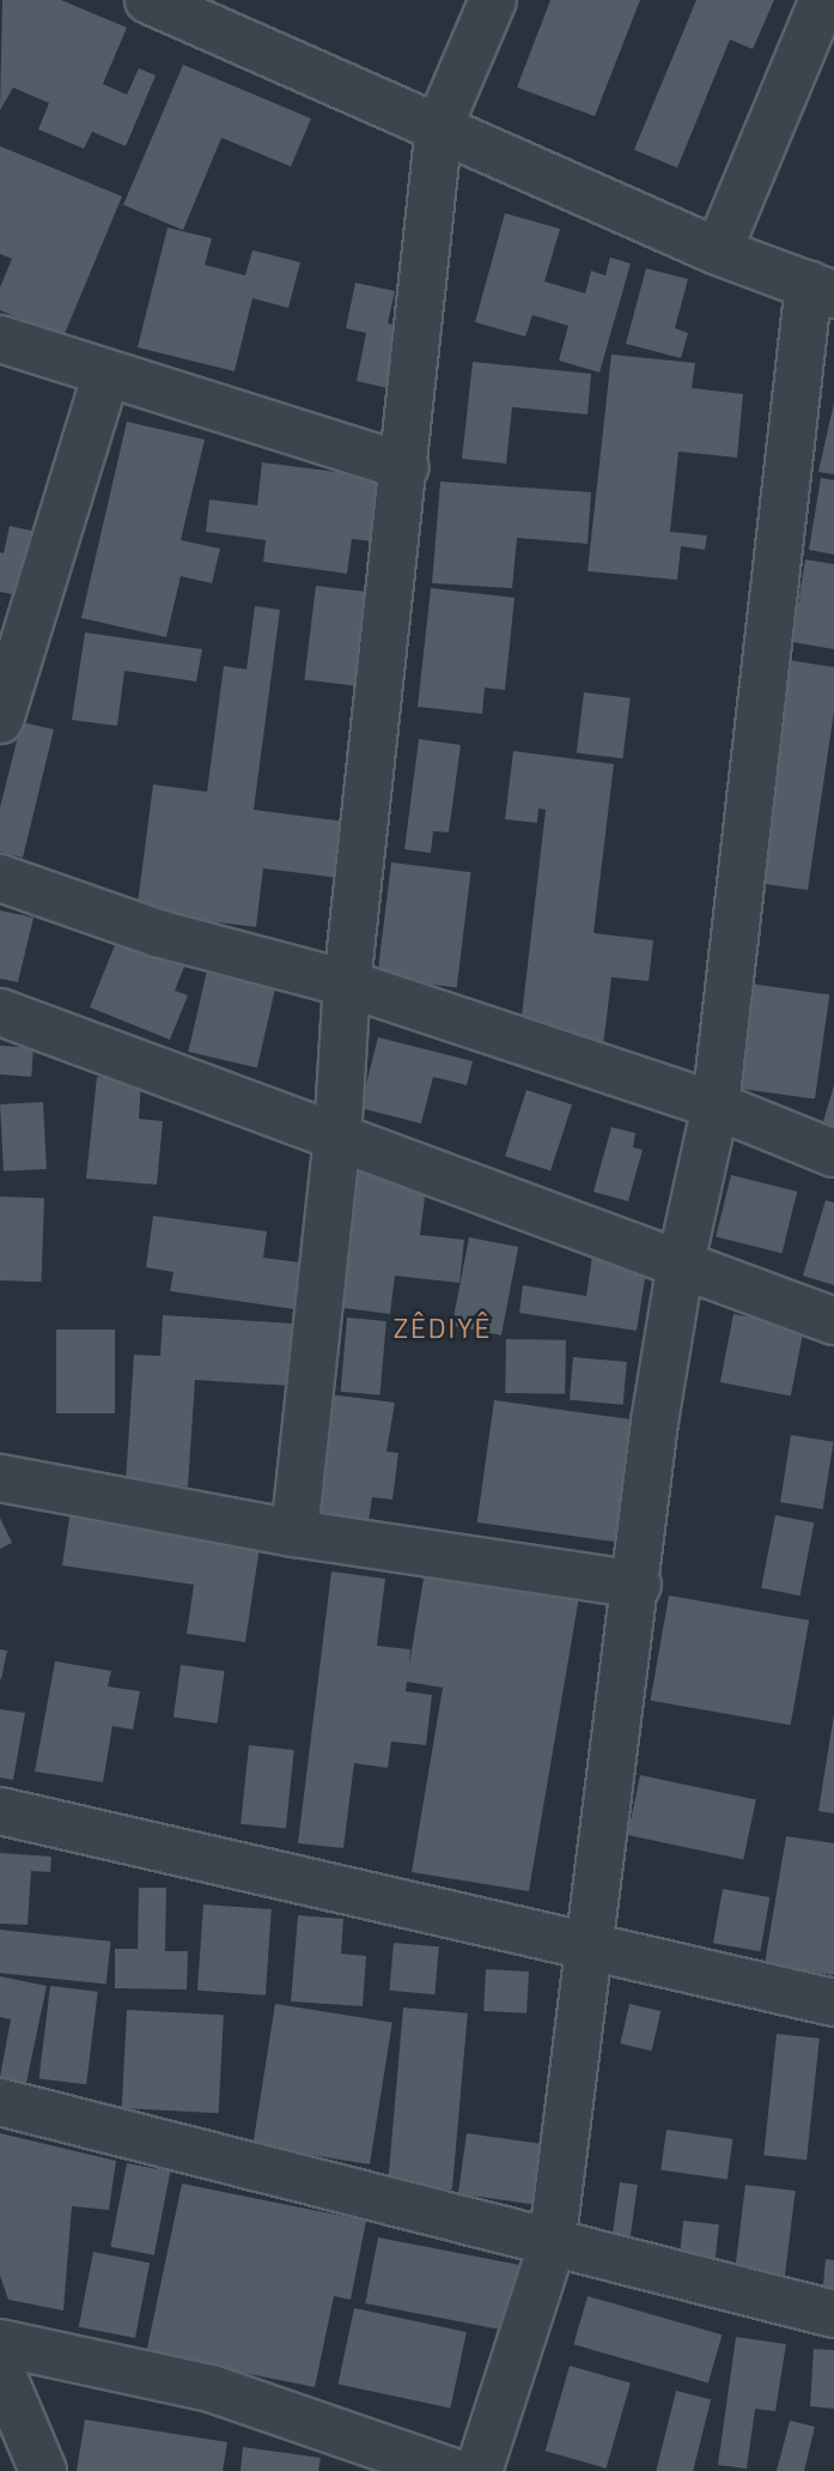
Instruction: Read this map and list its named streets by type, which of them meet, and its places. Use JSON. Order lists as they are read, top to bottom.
{
  "districts": ["ZÊDIYÊ"]
}
